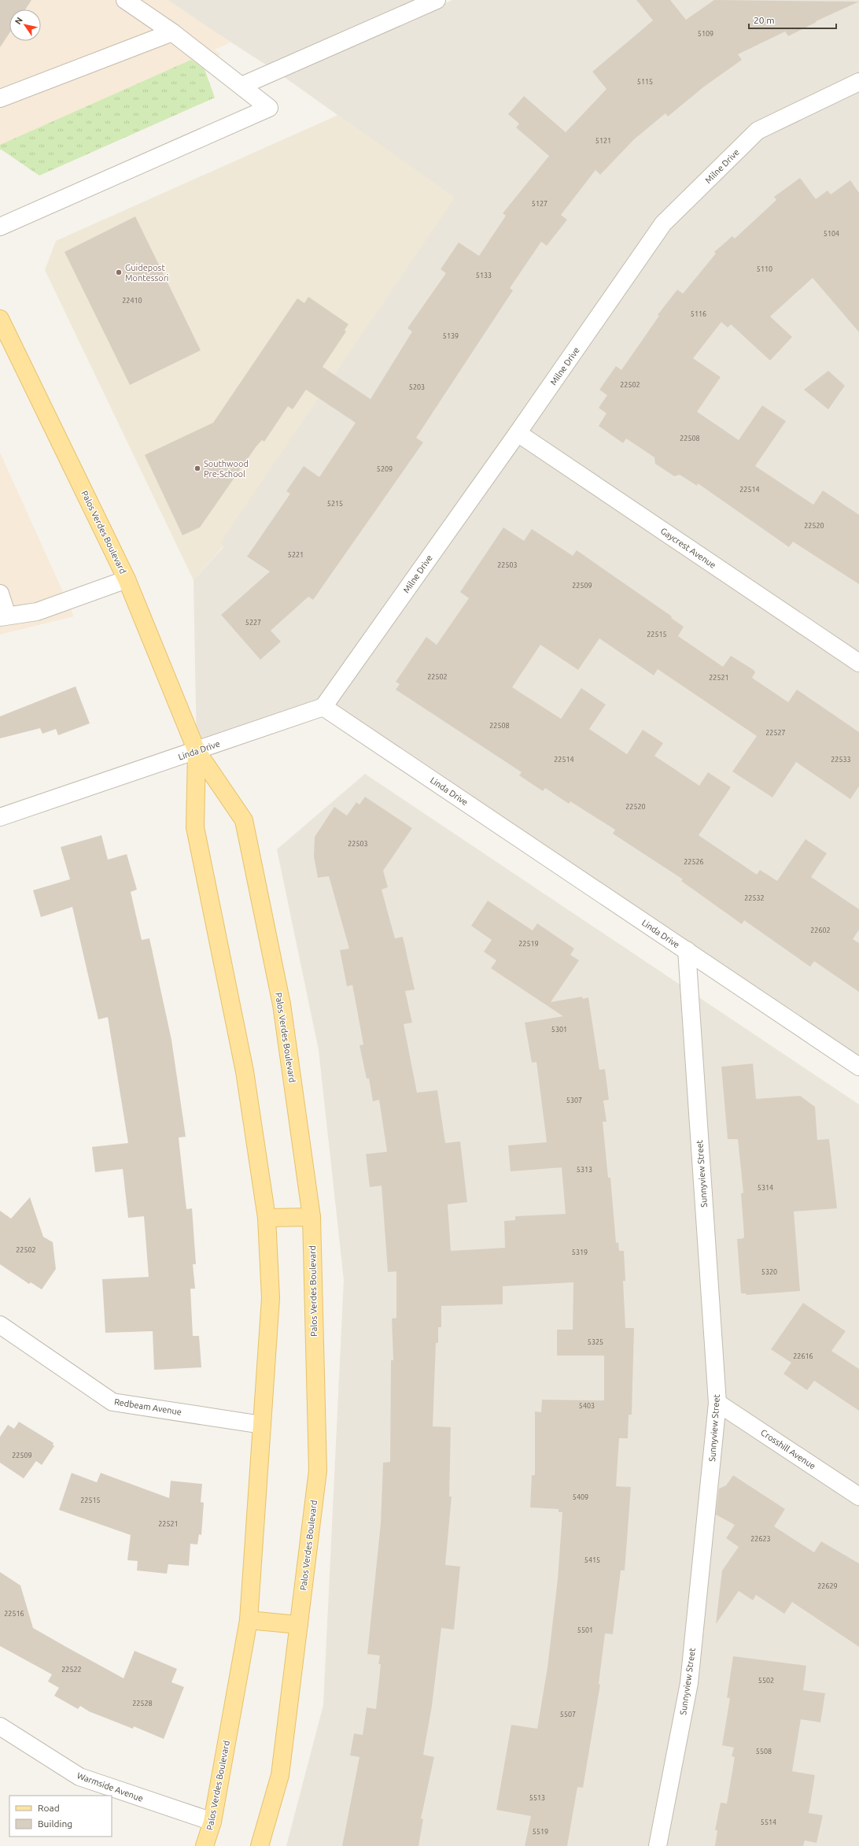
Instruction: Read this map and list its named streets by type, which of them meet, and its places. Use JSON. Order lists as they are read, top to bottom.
{
  "streets": {
    "main road": ["Palos Verdes Boulevard"],
    "street": [
      "Milne Drive",
      "Gaycrest Avenue",
      "Linda Drive",
      "Sunnyview Street",
      "Redbeam Avenue",
      "Crosshill Avenue",
      "Warmside Avenue"
    ]
  },
  "crossings": [
    ["Milne Drive", "Gaycrest Avenue"],
    ["Milne Drive", "Linda Drive"],
    ["Palos Verdes Boulevard", "Linda Drive"],
    ["Palos Verdes Boulevard", "Redbeam Avenue"],
    ["Palos Verdes Boulevard", "Warmside Avenue"],
    ["Linda Drive", "Sunnyview Street"],
    ["Sunnyview Street", "Crosshill Avenue"]
  ],
  "places": ["Guidepost Montessori", "Southwood Pre-School"],
  "house_numbers": [
    "5109",
    "5115",
    "5121",
    "5127",
    "5104",
    "5110",
    "5133",
    "22410",
    "5116",
    "5139",
    "22502",
    "5203",
    "22508",
    "5209",
    "22514",
    "5215",
    "22520",
    "5221",
    "22503",
    "22509",
    "5227",
    "22515",
    "22502",
    "22521",
    "22508",
    "22527",
    "22514",
    "22533",
    "22520",
    "22503",
    "22526",
    "22532",
    "22602",
    "22519",
    "5301",
    "5307",
    "5313",
    "5314",
    "22502",
    "5319",
    "5320",
    "5325",
    "22616",
    "5403",
    "22509",
    "5409",
    "22515",
    "22521",
    "22623",
    "5415",
    "22629",
    "22516",
    "5501",
    "22522",
    "5502",
    "22528",
    "5507",
    "5508",
    "5513",
    "5514",
    "5519"
  ],
  "legend": ["Road", "Building"],
  "scale_bar": "20 m",
  "north": "top left"
}
